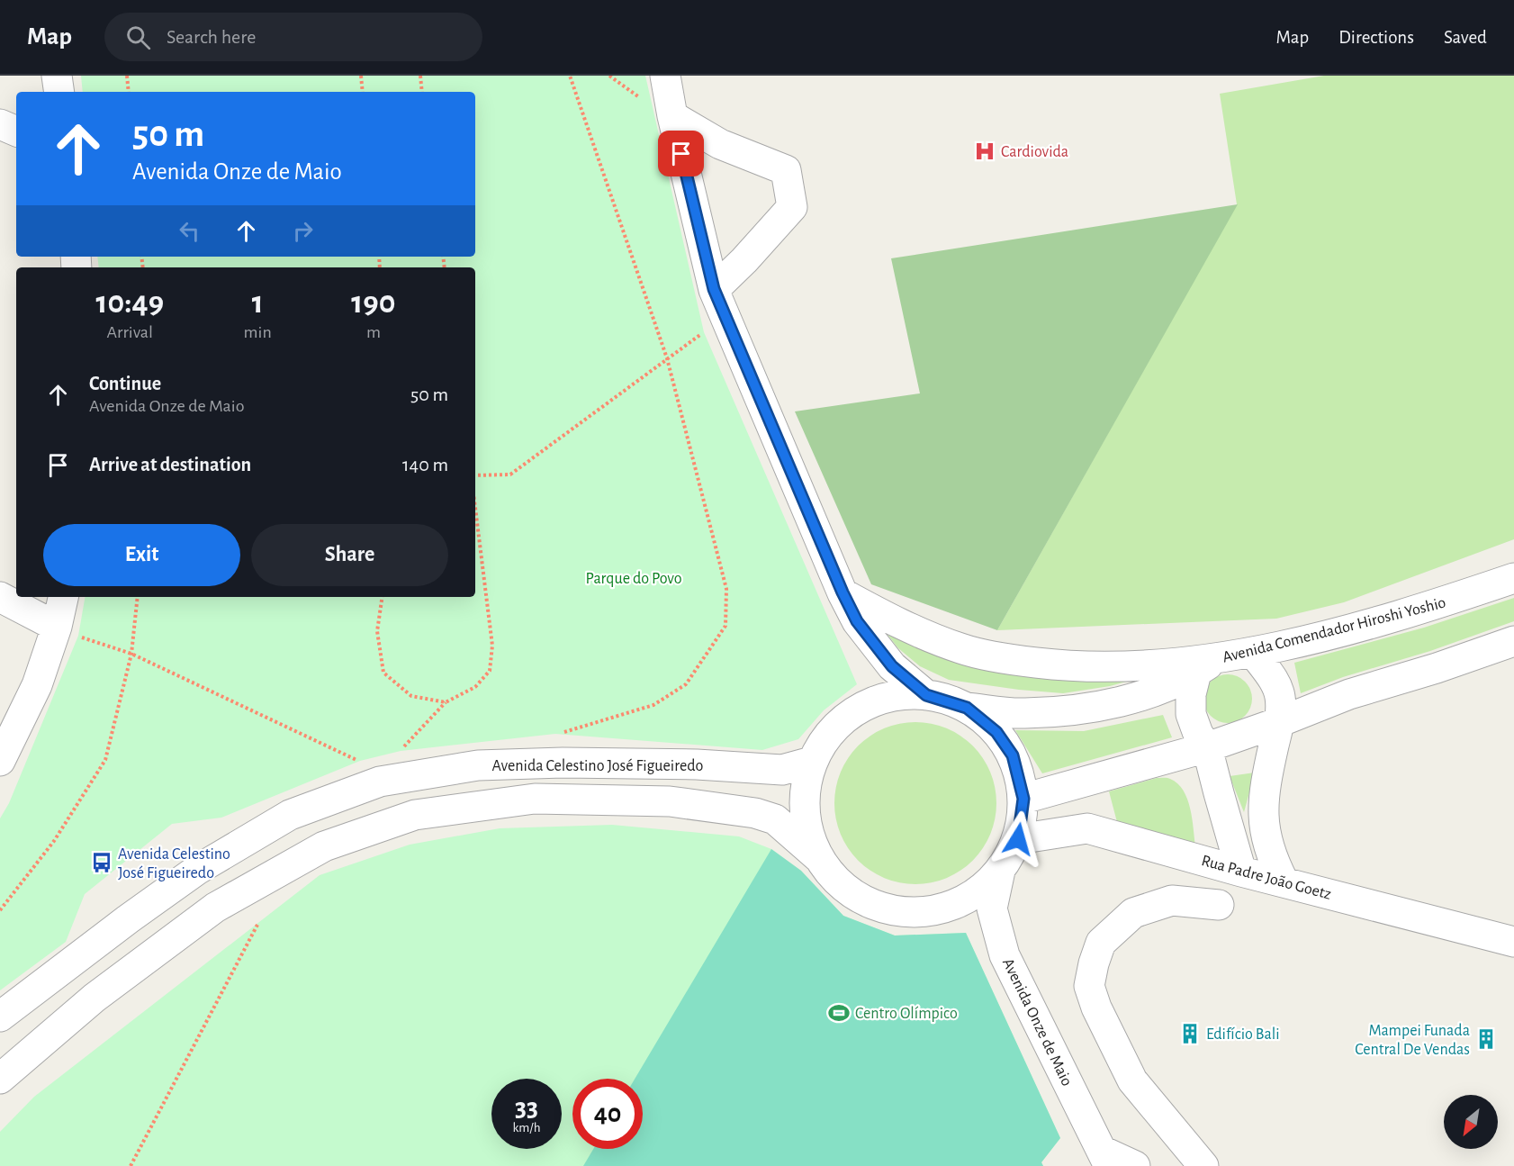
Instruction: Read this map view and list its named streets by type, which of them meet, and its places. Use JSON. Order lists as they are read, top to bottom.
{
  "streets": {
    "street": [
      "Avenida Comendador Hiroshi Yoshio",
      "Avenida Celestino José Figueiredo",
      "Rua Padre João Goetz",
      "Avenida Onze de Maio"
    ]
  },
  "parks": ["Parque do Povo"],
  "places": {
    "hospital": ["Cardiovida"],
    "bus stop": ["Avenida Celestino José Figueiredo"],
    "sports": ["Centro Olímpico"],
    "building": ["Edifício Bali", "Mampei Funada Central De Vendas"]
  },
  "north": "bottom left",
  "page": {
    "header": "Map",
    "search": "Search here",
    "nav": ["Map", "Directions", "Saved"],
    "turn": ["50 m", "Avenida Onze de Maio"],
    "eta": [
      "10:49",
      "Arrival",
      "1",
      "min",
      "190",
      "m"
    ],
    "list": [
      {
        "name": "Continue",
        "note": "Avenida Onze de Maio",
        "value": "50 m"
      },
      {
        "name": "Arrive at destination",
        "value": "140 m"
      }
    ],
    "buttons": ["Exit", "Share"],
    "speed": "33 km/h",
    "limit": "40"
  }
}
